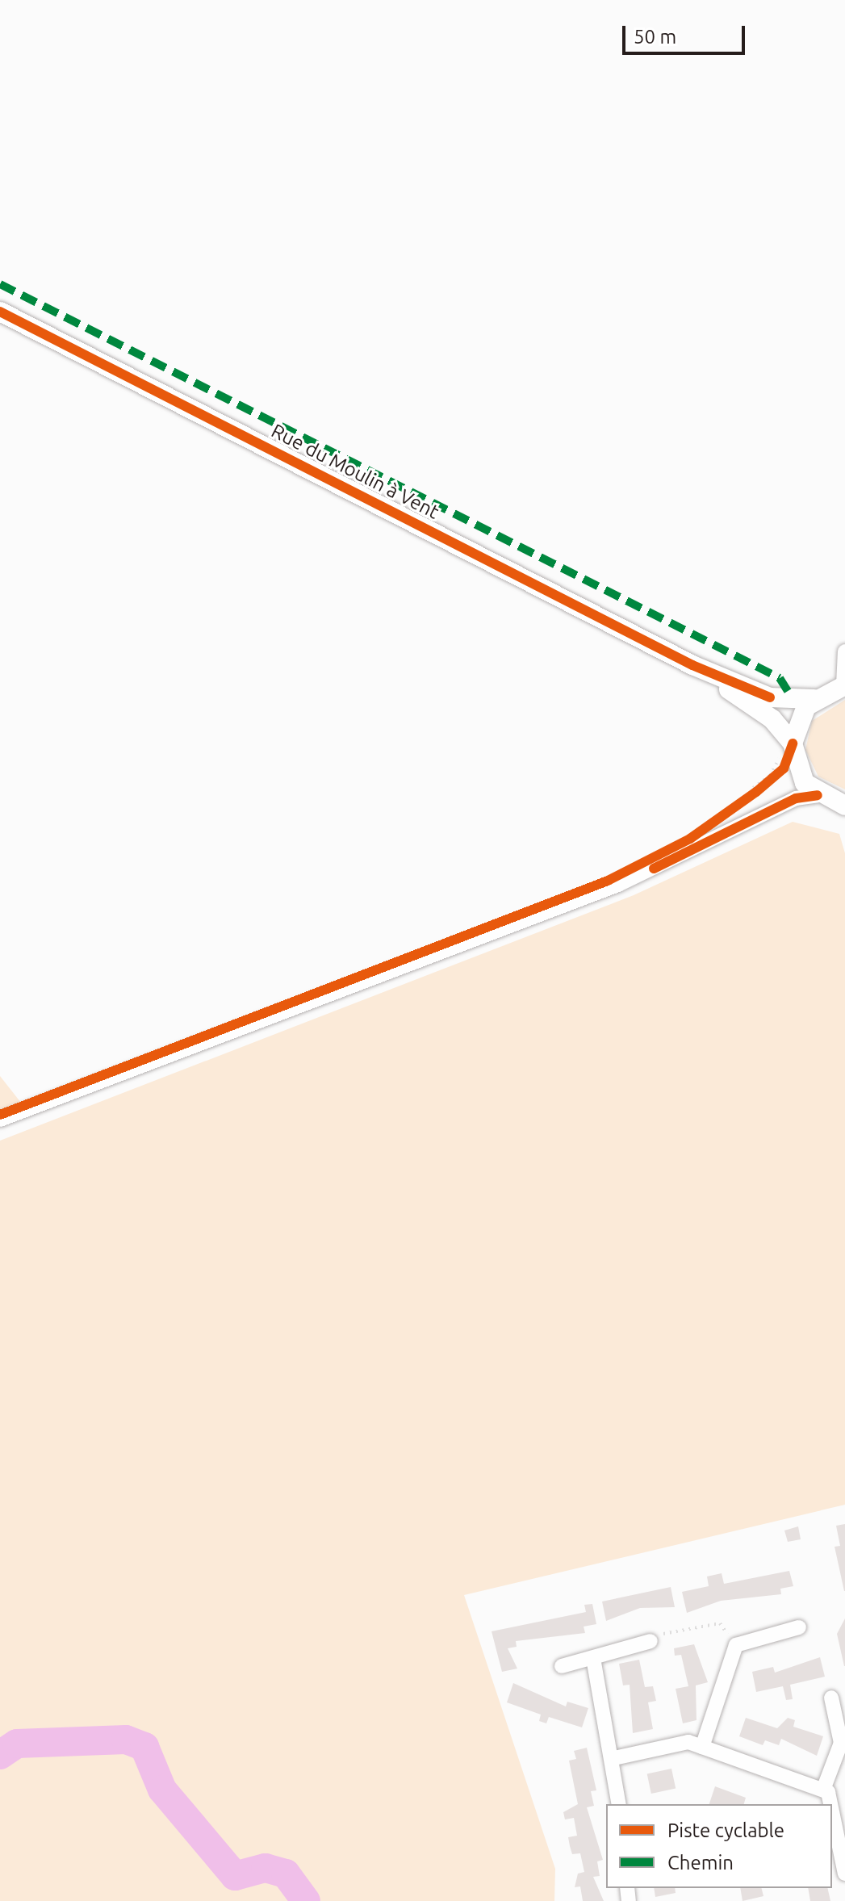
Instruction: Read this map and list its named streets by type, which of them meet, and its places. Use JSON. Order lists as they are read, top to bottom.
{
  "streets": {
    "main road": ["Rue du Moulin à Vent"]
  },
  "legend": ["Piste cyclable", "Chemin"],
  "scale_bar": "50 m"
}
